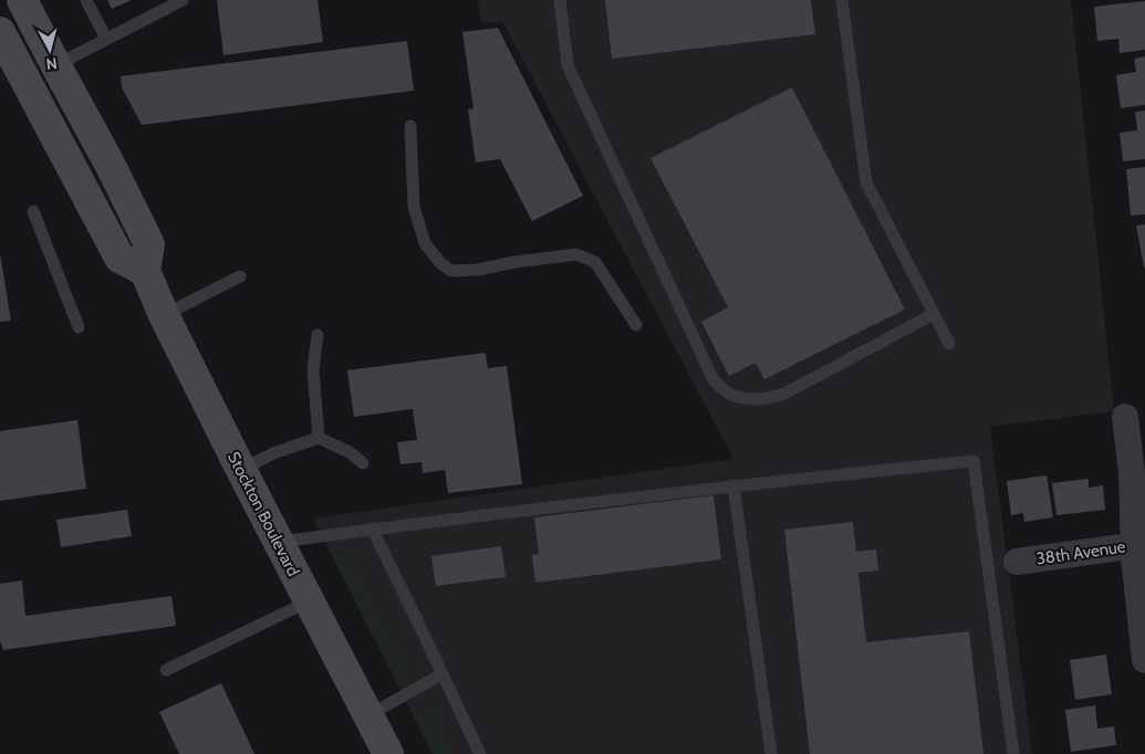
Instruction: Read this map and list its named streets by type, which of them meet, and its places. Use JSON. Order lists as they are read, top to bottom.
{
  "streets": {
    "main road": ["Stockton Boulevard"],
    "street": ["38th Avenue"]
  },
  "north": "bottom"
}
